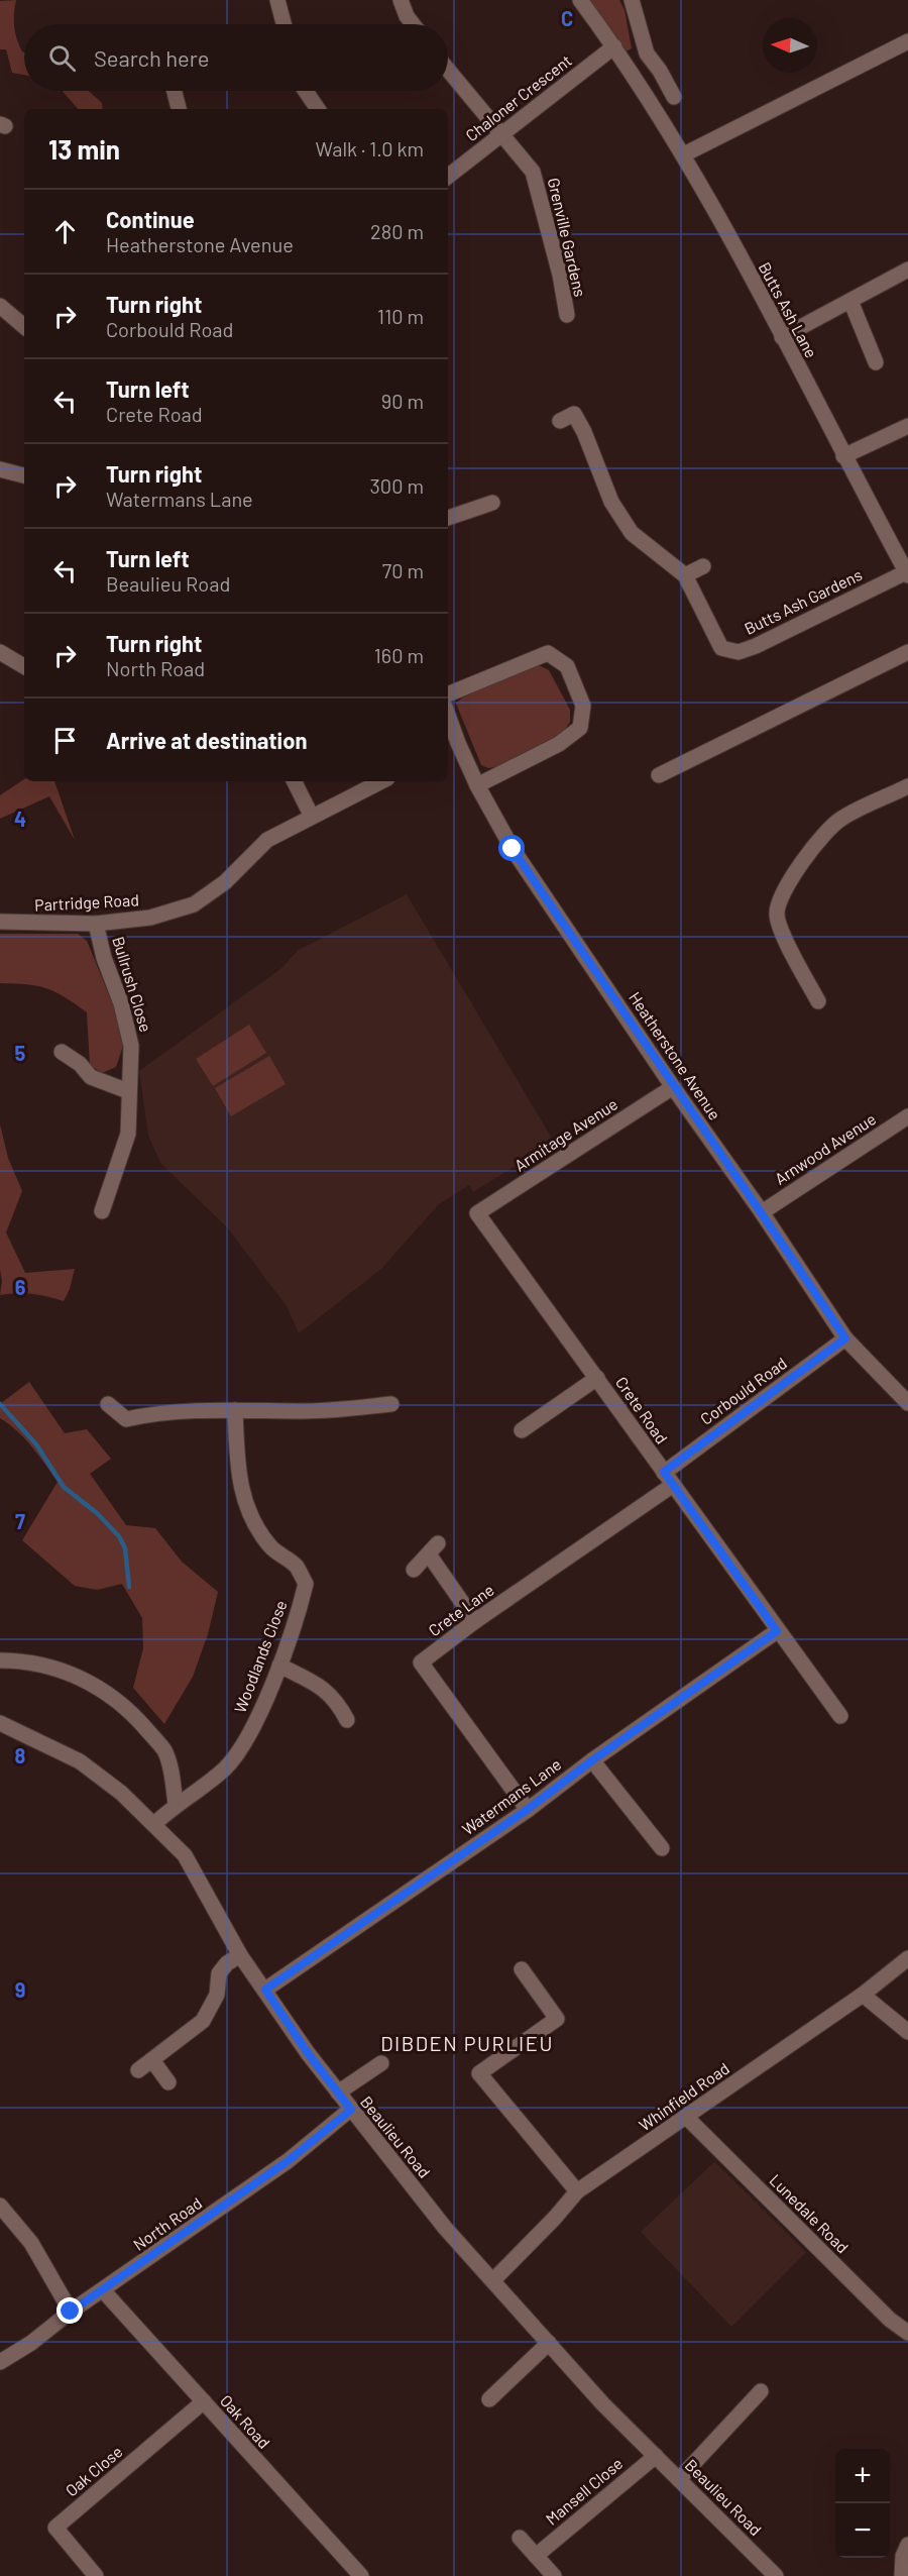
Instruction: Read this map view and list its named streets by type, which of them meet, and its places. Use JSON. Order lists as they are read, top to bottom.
{
  "streets": {
    "street": [
      "Chaloner Crescent",
      "Grenville Gardens",
      "Butts Ash Lane",
      "Butts Ash Gardens",
      "Partridge Road",
      "Bullrush Close",
      "Heatherstone Avenue",
      "Armitage Avenue",
      "Arnwood Avenue",
      "Corbould Road",
      "Crete Road",
      "Crete Lane",
      "Woodlands Close",
      "Watermans Lane",
      "Whinfield Road",
      "Beaulieu Road",
      "Lunedale Road",
      "North Road",
      "Oak Road",
      "Oak Close",
      "Mansell Close"
    ]
  },
  "crossings": [
    ["Chaloner Crescent", "Grenville Gardens"],
    ["Chaloner Crescent", "Butts Ash Lane"],
    ["Butts Ash Lane", "Butts Ash Gardens"],
    ["Partridge Road", "Bullrush Close"],
    ["Heatherstone Avenue", "Armitage Avenue"],
    ["Heatherstone Avenue", "Arnwood Avenue"],
    ["Heatherstone Avenue", "Corbould Road"],
    ["Armitage Avenue", "Crete Road"],
    ["Corbould Road", "Crete Road"],
    ["Corbould Road", "Crete Lane"],
    ["Crete Road", "Crete Lane"],
    ["Crete Road", "Watermans Lane"],
    ["Crete Lane", "Watermans Lane"],
    ["Woodlands Close", "Beaulieu Road"],
    ["Watermans Lane", "Beaulieu Road"],
    ["Whinfield Road", "Beaulieu Road"],
    ["Whinfield Road", "Lunedale Road"],
    ["Beaulieu Road", "North Road"],
    ["Beaulieu Road", "Mansell Close"],
    ["North Road", "Oak Road"],
    ["Oak Road", "Oak Close"]
  ],
  "districts": ["DIBDEN PURLIEU"],
  "north": "left",
  "page": {
    "search": "Search here",
    "heading": ["13 min", "Walk · 1.0 km"],
    "list": [
      ["Continue", "Heatherstone Avenue", "280 m"],
      ["Turn right", "Corbould Road", "110 m"],
      ["Turn left", "Crete Road", "90 m"],
      ["Turn right", "Watermans Lane", "300 m"],
      ["Turn left", "Beaulieu Road", "70 m"],
      ["Turn right", "North Road", "160 m"],
      "Arrive at destination"
    ],
    "map_buttons": ["+", "−"]
  },
  "grid": {
    "columns": ["C"],
    "rows": [
      "4",
      "5",
      "6",
      "7",
      "8",
      "9"
    ]
  }
}
